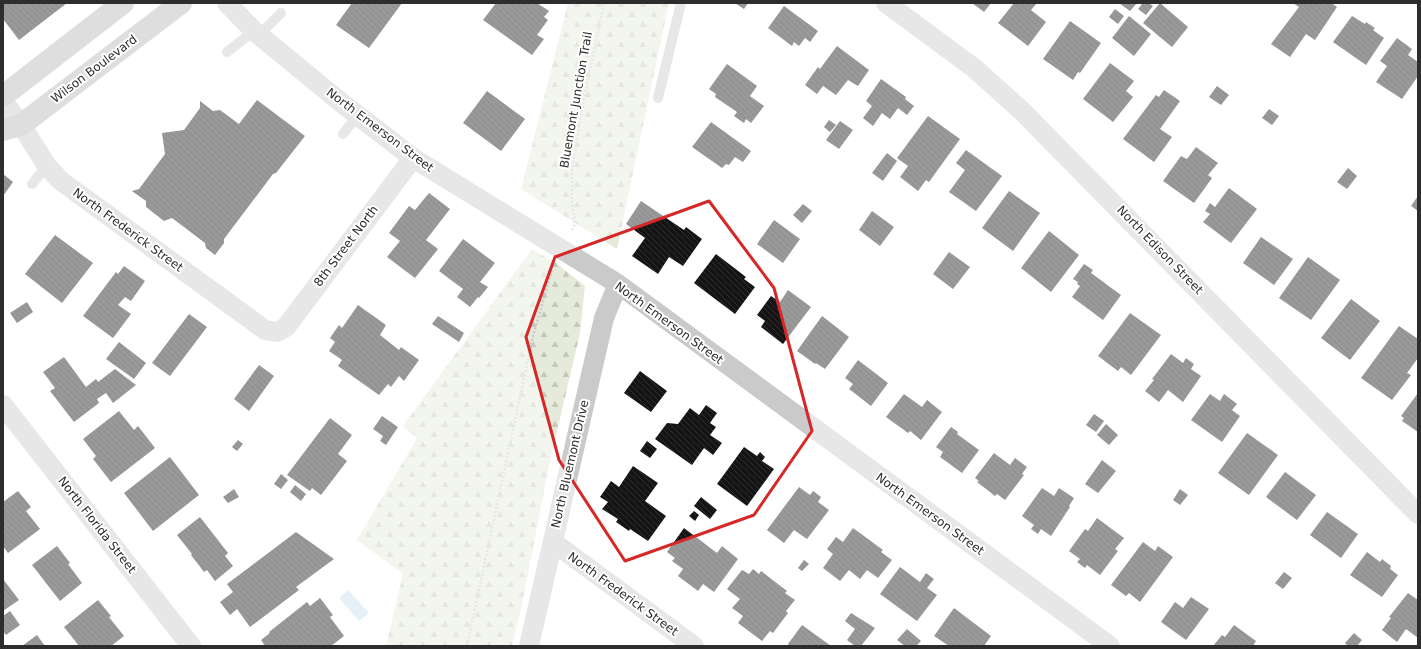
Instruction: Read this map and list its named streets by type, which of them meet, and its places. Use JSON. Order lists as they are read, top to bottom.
{
  "streets": {
    "main road": ["Wilson Boulevard"],
    "street": [
      "North Emerson Street",
      "North Frederick Street",
      "8th Street North",
      "North Edison Street",
      "North Bluemont Drive",
      "North Florida Street"
    ],
    "path": ["Bluemont Junction Trail"]
  },
  "crossings": [
    ["Wilson Boulevard", "North Frederick Street"],
    ["North Emerson Street", "8th Street North"],
    ["North Emerson Street", "North Bluemont Drive"],
    ["North Frederick Street", "8th Street North"],
    ["North Frederick Street", "North Bluemont Drive"]
  ]
}
